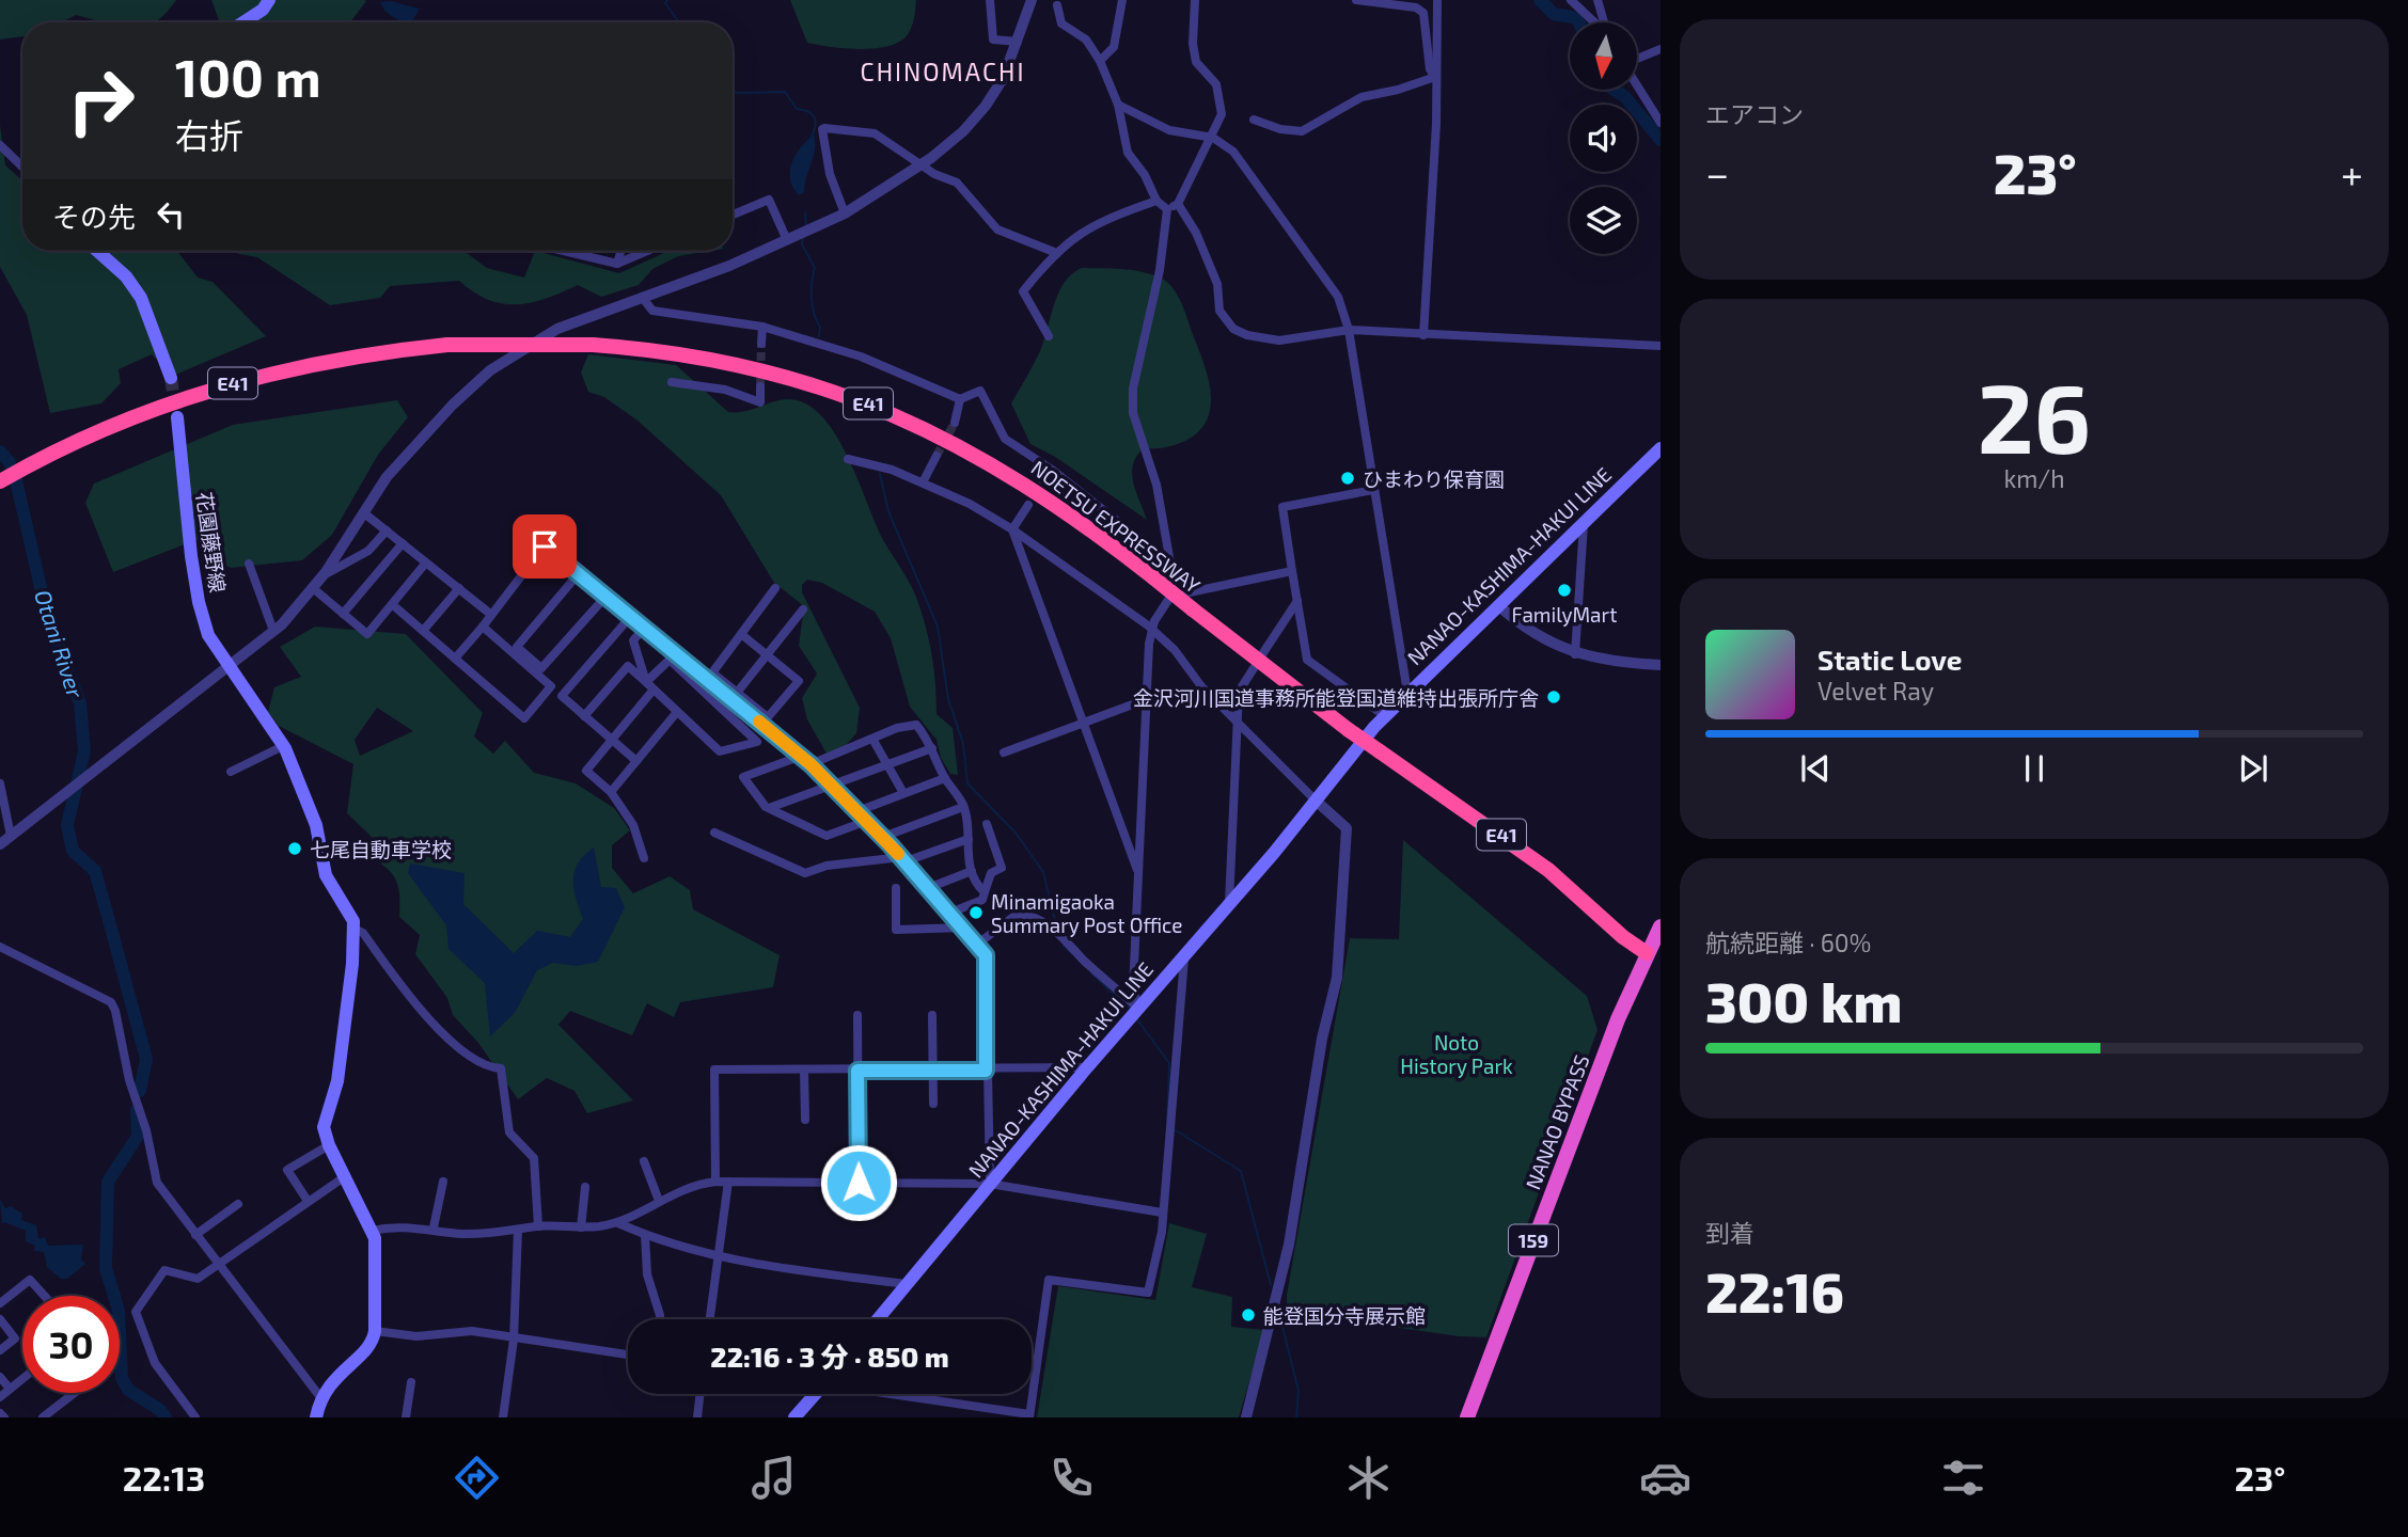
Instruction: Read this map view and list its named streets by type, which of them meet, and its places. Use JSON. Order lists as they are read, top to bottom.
{
  "streets": {
    "highway": [
      "E41",
      "NOETSU EXPRESSWAY",
      "NANAO BYPASS",
      "159"
    ],
    "main road": ["花園藤野線", "NANAO-KASHIMA-HAKUI LINE"]
  },
  "crossings": [
    ["NOETSU EXPRESSWAY", "NANAO BYPASS"]
  ],
  "districts": ["CHINOMACHI"],
  "water": ["Otani River"],
  "parks": ["Noto History Park"],
  "places": [
    "ひまわり保育園",
    "FamilyMart",
    "金沢河川国道事務所能登国道維持出張所庁舎",
    "七尾自動車学校",
    "Minamigaoka Summary Post Office",
    "能登国分寺展示館"
  ],
  "north": "bottom",
  "page": {
    "tile": [
      "エアコン",
      ["26", "km/h"],
      ["航続距離 · 60%", "300 km"],
      ["到着", "22:16"]
    ],
    "turn": ["100 m", "右折"],
    "heat": ["−", "23°", "+"],
    "then": "その先",
    "song": ["Static Love", "Velvet Ray"],
    "limit": "30",
    "trip": "22:16 · 3 分 · 850 m",
    "tabs": ["22:13", "23°"]
  }
}
